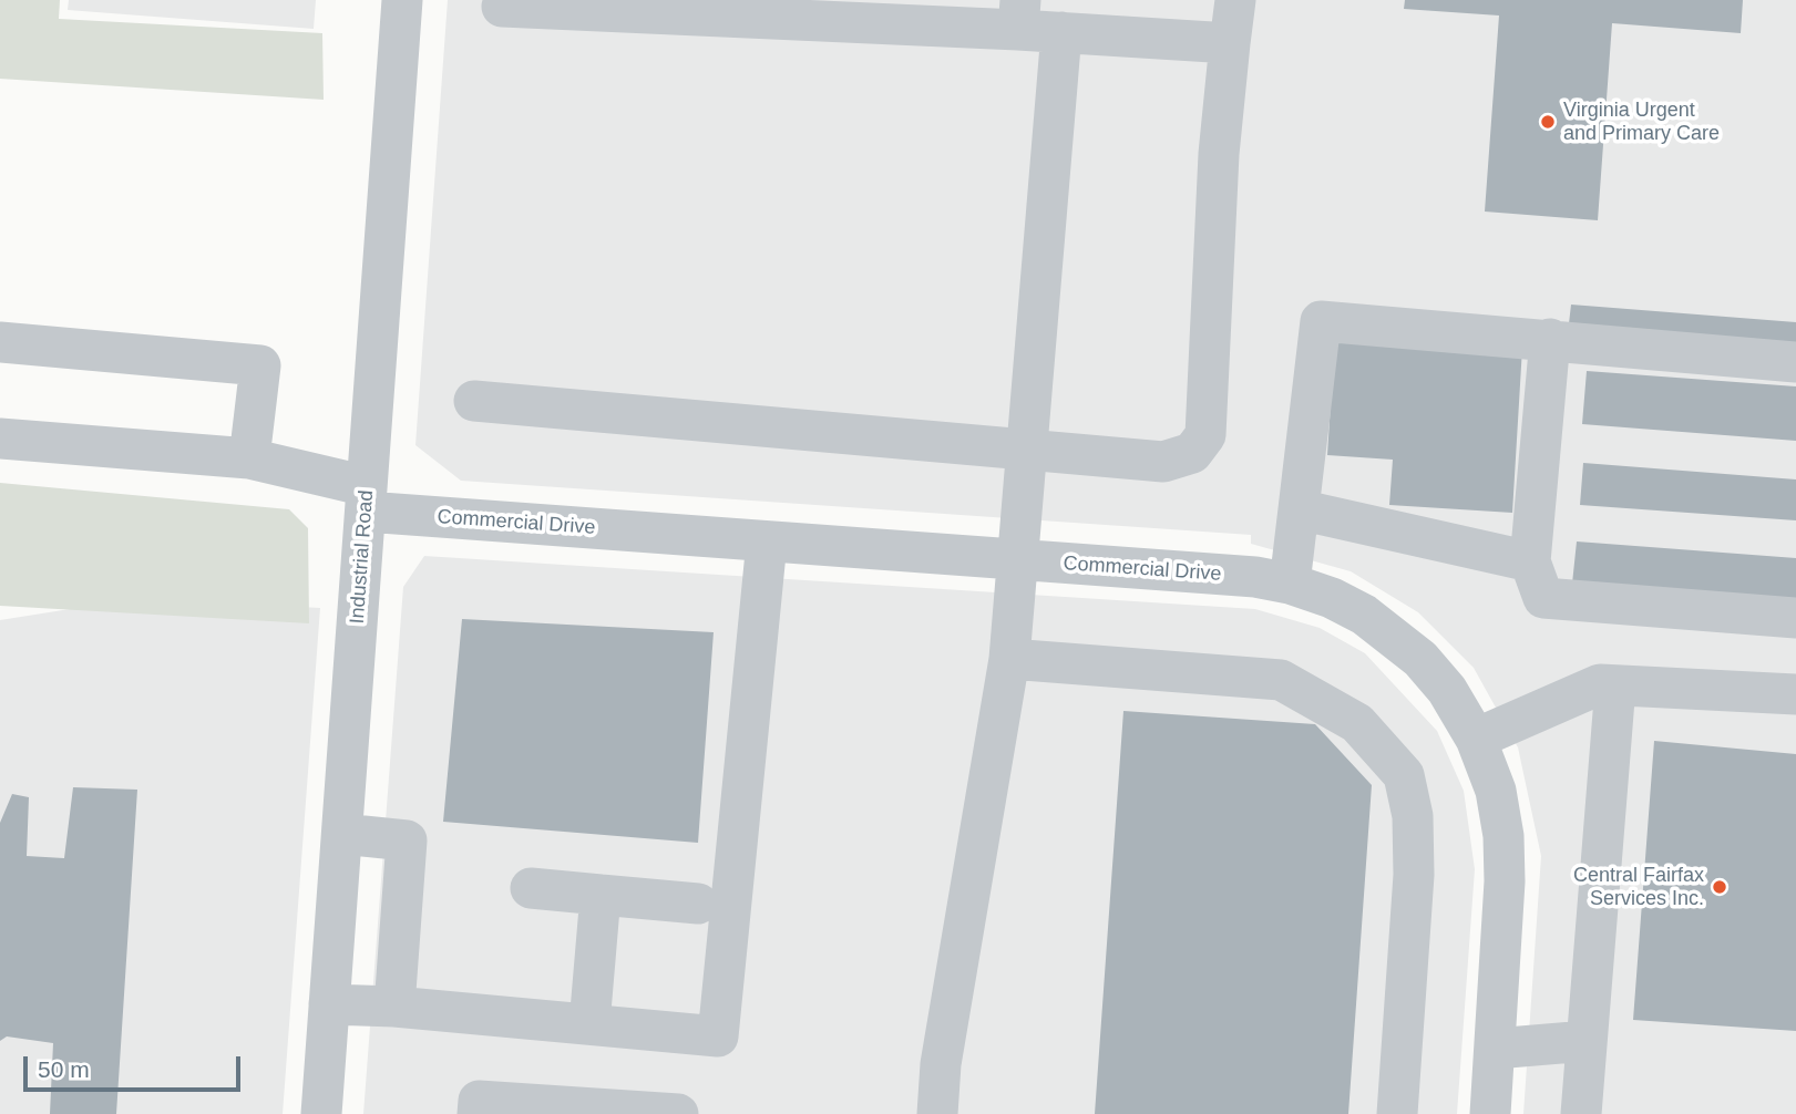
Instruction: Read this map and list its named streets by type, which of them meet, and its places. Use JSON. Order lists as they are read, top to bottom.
{
  "streets": {
    "street": ["Commercial Drive", "Industrial Road"]
  },
  "crossings": [
    ["Commercial Drive", "Industrial Road"]
  ],
  "places": ["Virginia Urgent and Primary Care", "Central Fairfax Services Inc."],
  "scale_bar": "50 m"
}
